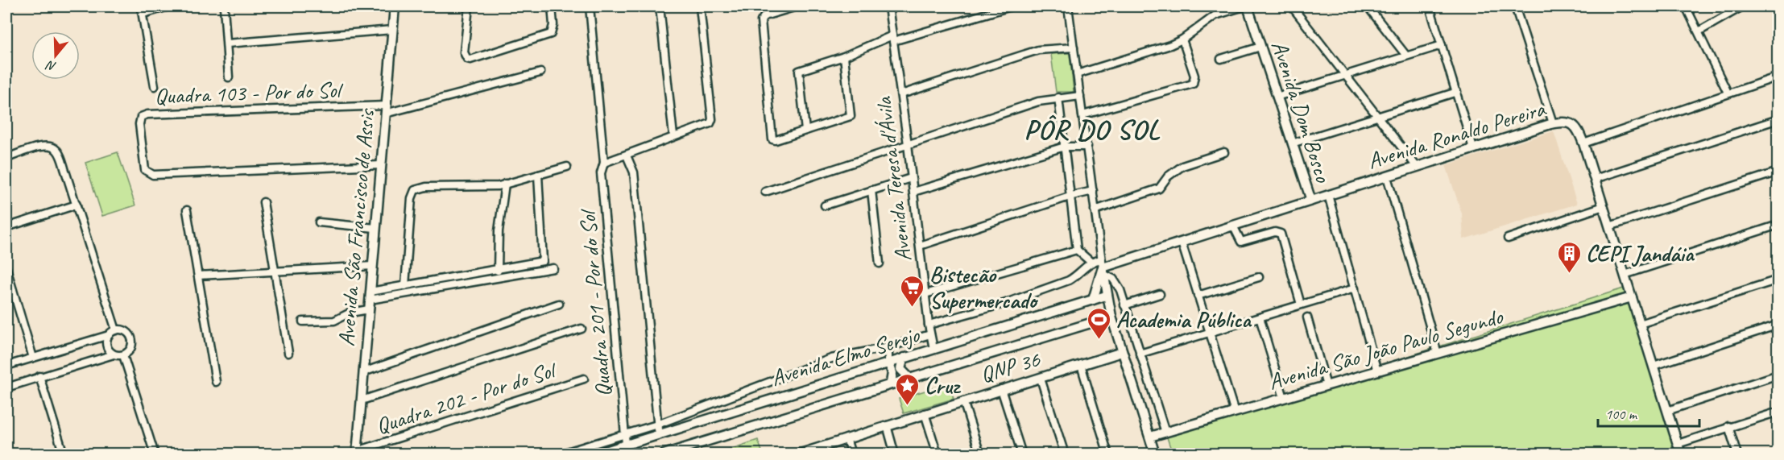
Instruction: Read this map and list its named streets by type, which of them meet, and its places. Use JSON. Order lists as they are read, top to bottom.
{
  "streets": {
    "street": [
      "Quadra 103 - Por do Sol",
      "Avenida Dom Bosco",
      "Avenida Ronaldo Pereira",
      "Avenida Teresa d'Ávila",
      "Avenida São Francisco de Assis",
      "Quadra 201 - Por do Sol",
      "Avenida São João Paulo Segundo",
      "Avenida Elmo Serejo",
      "QNP 36",
      "Quadra 202 - Por do Sol"
    ]
  },
  "crossings": [
    ["Quadra 103 - Por do Sol", "Avenida São Francisco de Assis"],
    ["Avenida Dom Bosco", "Avenida Ronaldo Pereira"],
    ["Avenida Ronaldo Pereira", "Avenida São João Paulo Segundo"],
    ["Avenida Teresa d'Ávila", "Avenida Elmo Serejo"],
    ["Avenida São Francisco de Assis", "Quadra 202 - Por do Sol"],
    ["Quadra 201 - Por do Sol", "Avenida Elmo Serejo"]
  ],
  "districts": ["PÔR DO SOL"],
  "places": {
    "building": ["CEPI Jandáia"],
    "supermarket": ["Bistecão Supermercado"],
    "sports": ["Academia Pública"],
    "place": ["Cruz"]
  },
  "scale_bar": "100 m",
  "north": "bottom"
}
